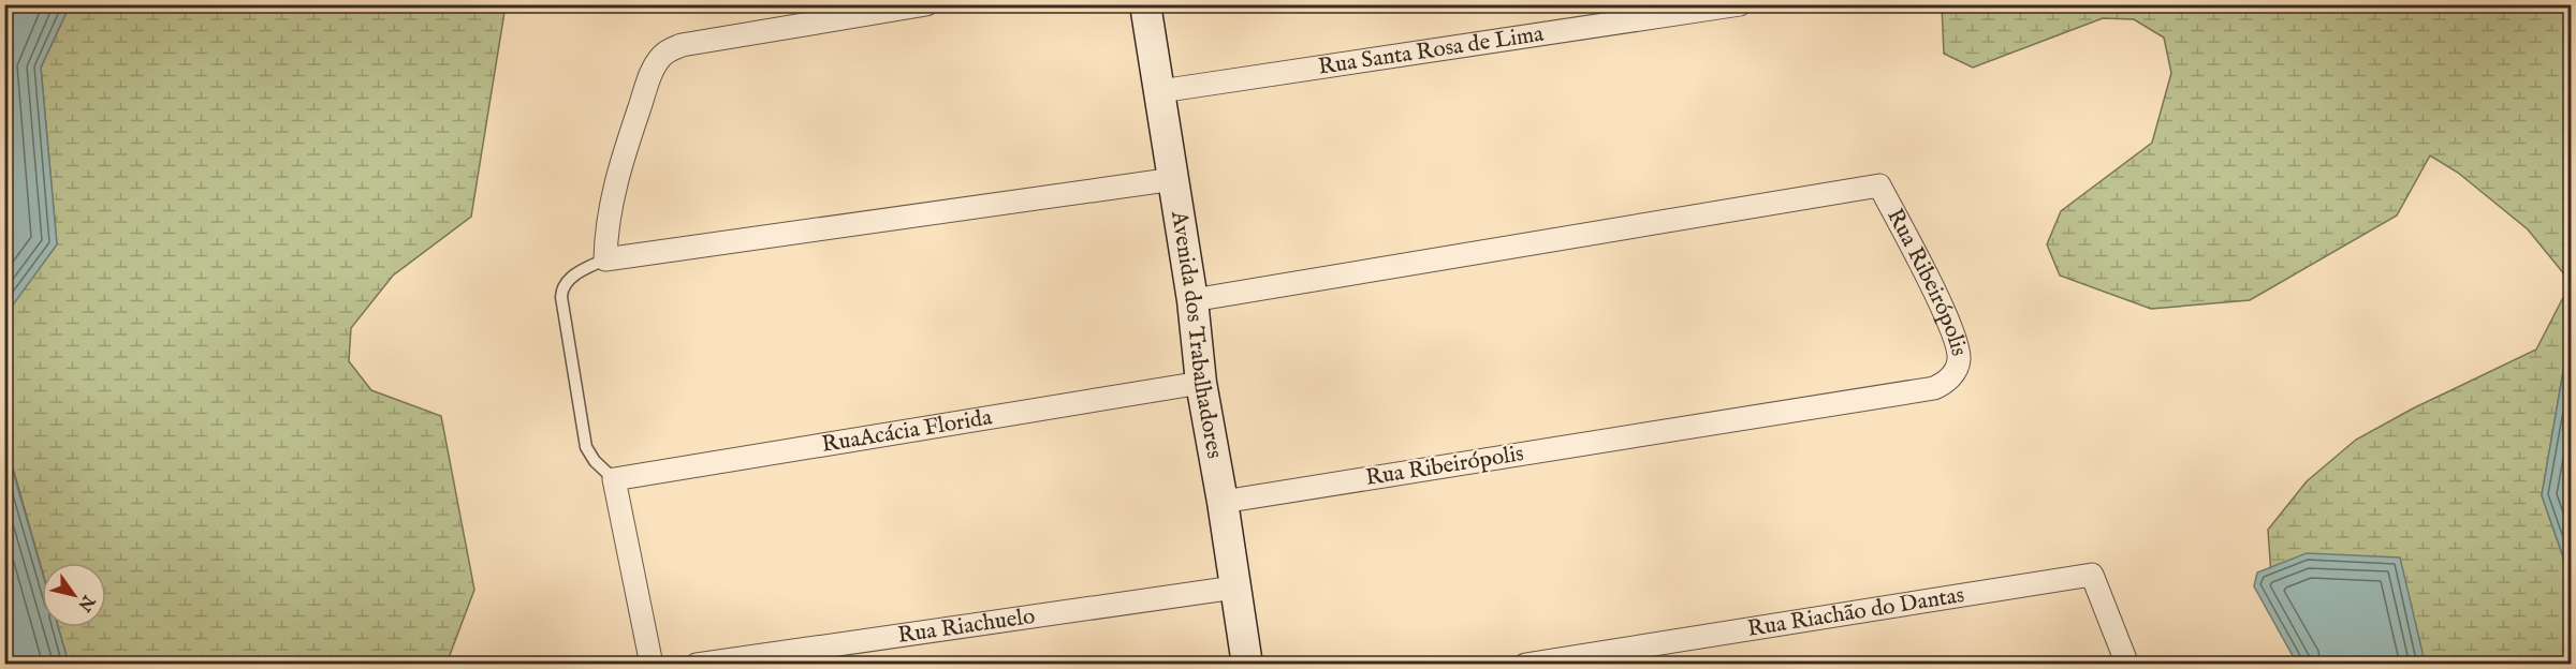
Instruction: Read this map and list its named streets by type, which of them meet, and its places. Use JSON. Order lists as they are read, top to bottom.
{
  "streets": {
    "street": [
      "Rua Santa Rosa de Lima",
      "Rua Ribeirópolis",
      "Avenida dos Trabalhadores",
      "RuaAcácia Florida",
      "Rua Riachão do Dantas",
      "Rua Riachuelo"
    ]
  },
  "crossings": [
    ["Rua Santa Rosa de Lima", "Avenida dos Trabalhadores"],
    ["Rua Ribeirópolis", "Avenida dos Trabalhadores"],
    ["Avenida dos Trabalhadores", "RuaAcácia Florida"],
    ["Avenida dos Trabalhadores", "Rua Riachuelo"]
  ],
  "north": "bottom right"
}
